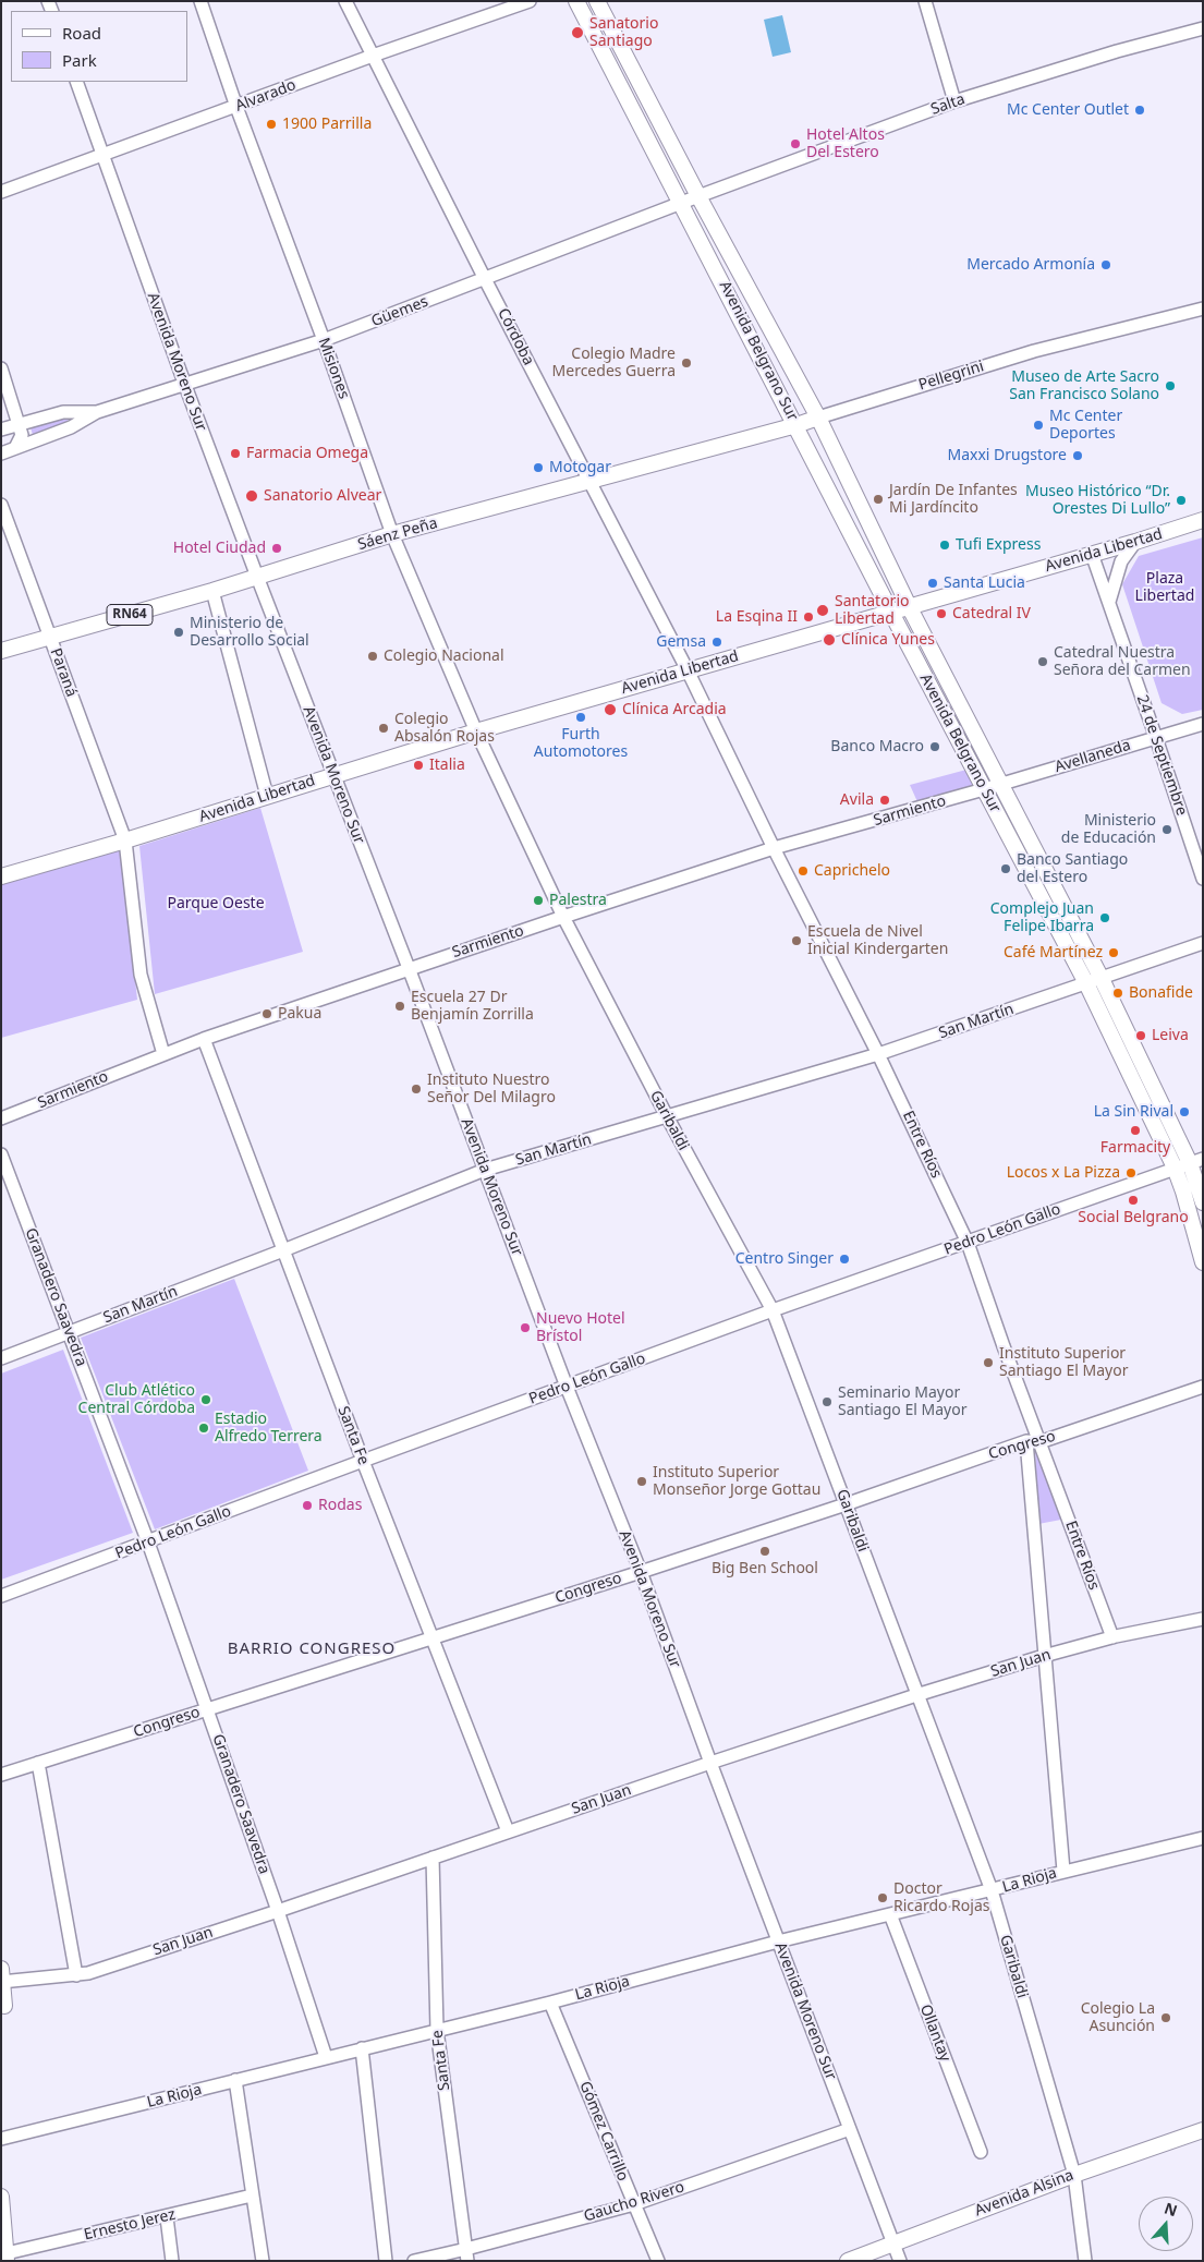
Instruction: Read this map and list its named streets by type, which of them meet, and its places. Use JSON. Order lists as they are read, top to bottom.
{
  "streets": {
    "main road": [
      "Avenida Belgrano Sur",
      "Pellegrini",
      "Sáenz Peña",
      "Avenida Libertad",
      "RN64",
      "Avenida Alsina"
    ],
    "street": [
      "Alvarado",
      "Salta",
      "Güemes",
      "Córdoba",
      "Avenida Moreno Sur",
      "Misiones",
      "Paraná",
      "24 de Septiembre",
      "Avellaneda",
      "Sarmiento",
      "San Martín",
      "Garibaldi",
      "Entre Ríos",
      "Pedro León Gallo",
      "Granadero Saavedra",
      "Santa Fe",
      "Congreso",
      "San Juan",
      "La Rioja",
      "Ollantay",
      "Gómez Carrillo",
      "Gaucho Rivero",
      "Ernesto Jerez"
    ]
  },
  "crossings": [
    ["Alvarado", "Córdoba"],
    ["Alvarado", "Avenida Moreno Sur"],
    ["Alvarado", "Misiones"],
    ["Salta", "Güemes"],
    ["Salta", "Avenida Belgrano Sur"],
    ["Güemes", "Córdoba"],
    ["Güemes", "Avenida Belgrano Sur"],
    ["Güemes", "Avenida Moreno Sur"],
    ["Güemes", "Misiones"],
    ["Córdoba", "Sáenz Peña"],
    ["Córdoba", "Avenida Libertad"],
    ["Córdoba", "Entre Ríos"],
    ["Avenida Belgrano Sur", "Pellegrini"],
    ["Avenida Belgrano Sur", "Sáenz Peña"],
    ["Avenida Belgrano Sur", "Avenida Libertad"],
    ["Avenida Belgrano Sur", "Avellaneda"],
    ["Avenida Belgrano Sur", "Sarmiento"],
    ["Avenida Belgrano Sur", "San Martín"],
    ["Avenida Belgrano Sur", "Pedro León Gallo"],
    ["Avenida Moreno Sur", "Sáenz Peña"],
    ["Avenida Moreno Sur", "Avenida Libertad"],
    ["Avenida Moreno Sur", "Sarmiento"],
    ["Avenida Moreno Sur", "San Martín"],
    ["Avenida Moreno Sur", "Pedro León Gallo"],
    ["Avenida Moreno Sur", "Congreso"],
    ["Avenida Moreno Sur", "San Juan"],
    ["Avenida Moreno Sur", "La Rioja"],
    ["Avenida Moreno Sur", "Avenida Alsina"],
    ["Avenida Moreno Sur", "Gaucho Rivero"],
    ["Misiones", "Sáenz Peña"],
    ["Misiones", "Avenida Libertad"],
    ["Misiones", "Garibaldi"],
    ["Pellegrini", "Sáenz Peña"],
    ["Sáenz Peña", "Paraná"],
    ["Avenida Libertad", "Paraná"],
    ["Avenida Libertad", "24 de Septiembre"],
    ["Avenida Libertad", "Garibaldi"],
    ["Avenida Libertad", "Entre Ríos"],
    ["24 de Septiembre", "Avellaneda"],
    ["Avellaneda", "Sarmiento"],
    ["Sarmiento", "Garibaldi"],
    ["Sarmiento", "Entre Ríos"],
    ["Sarmiento", "Santa Fe"],
    ["San Martín", "Garibaldi"],
    ["San Martín", "Entre Ríos"],
    ["San Martín", "Granadero Saavedra"],
    ["San Martín", "Santa Fe"],
    ["Garibaldi", "Pedro León Gallo"],
    ["Garibaldi", "Congreso"],
    ["Garibaldi", "San Juan"],
    ["Garibaldi", "La Rioja"],
    ["Garibaldi", "Avenida Alsina"],
    ["Entre Ríos", "Pedro León Gallo"],
    ["Entre Ríos", "Congreso"],
    ["Entre Ríos", "San Juan"],
    ["Pedro León Gallo", "Granadero Saavedra"],
    ["Pedro León Gallo", "Santa Fe"],
    ["Granadero Saavedra", "Congreso"],
    ["Granadero Saavedra", "San Juan"],
    ["Granadero Saavedra", "La Rioja"],
    ["Santa Fe", "Congreso"],
    ["Santa Fe", "San Juan"],
    ["Santa Fe", "La Rioja"],
    ["Santa Fe", "Gaucho Rivero"],
    ["La Rioja", "Ollantay"],
    ["La Rioja", "Gómez Carrillo"],
    ["Gómez Carrillo", "Gaucho Rivero"]
  ],
  "districts": ["BARRIO CONGRESO"],
  "parks": ["Plaza Libertad", "Parque Oeste"],
  "places": [
    "Sanatorio Santiago",
    "Mc Center Outlet",
    "1900 Parrilla",
    "Hotel Altos Del Estero",
    "Mercado Armonía",
    "Colegio Madre Mercedes Guerra",
    "Museo de Arte Sacro San Francisco Solano",
    "Mc Center Deportes",
    "Farmacia Omega",
    "Maxxi Drugstore",
    "Motogar",
    "Sanatorio Alvear",
    "Jardín De Infantes Mi Jardíncito",
    "Museo Histórico “Dr. Orestes Di Lullo”",
    "Tufi Express",
    "Hotel Ciudad",
    "Santa Lucia",
    "Santatorio Libertad",
    "Catedral IV",
    "La Esqina II",
    "Ministerio de Desarrollo Social",
    "Clínica Yunes",
    "Gemsa",
    "Colegio Nacional",
    "Catedral Nuestra Señora del Carmen",
    "Clínica Arcadia",
    "Furth Automotores",
    "Colegio Absalón Rojas",
    "Banco Macro",
    "Italia",
    "Avila",
    "Ministerio de Educación",
    "Banco Santiago del Estero",
    "Caprichelo",
    "Palestra",
    "Complejo Juan Felipe Ibarra",
    "Escuela de Nivel Inicial Kindergarten",
    "Café Martínez",
    "Bonafide",
    "Escuela 27 Dr Benjamín Zorrilla",
    "Pakua",
    "Leiva",
    "Instituto Nuestro Señor Del Milagro",
    "La Sin Rival",
    "Farmacity",
    "Locos x La Pizza",
    "Social Belgrano",
    "Centro Singer",
    "Nuevo Hotel Brístol",
    "Instituto Superior Santiago El Mayor",
    "Club Atlético Central Córdoba",
    "Seminario Mayor Santiago El Mayor",
    "Estadio Alfredo Terrera",
    "Instituto Superior Monseñor Jorge Gottau",
    "Rodas",
    "Big Ben School",
    "Doctor Ricardo Rojas",
    "Colegio La Asunción"
  ],
  "legend": ["Road", "Park"],
  "north": "top"
}
